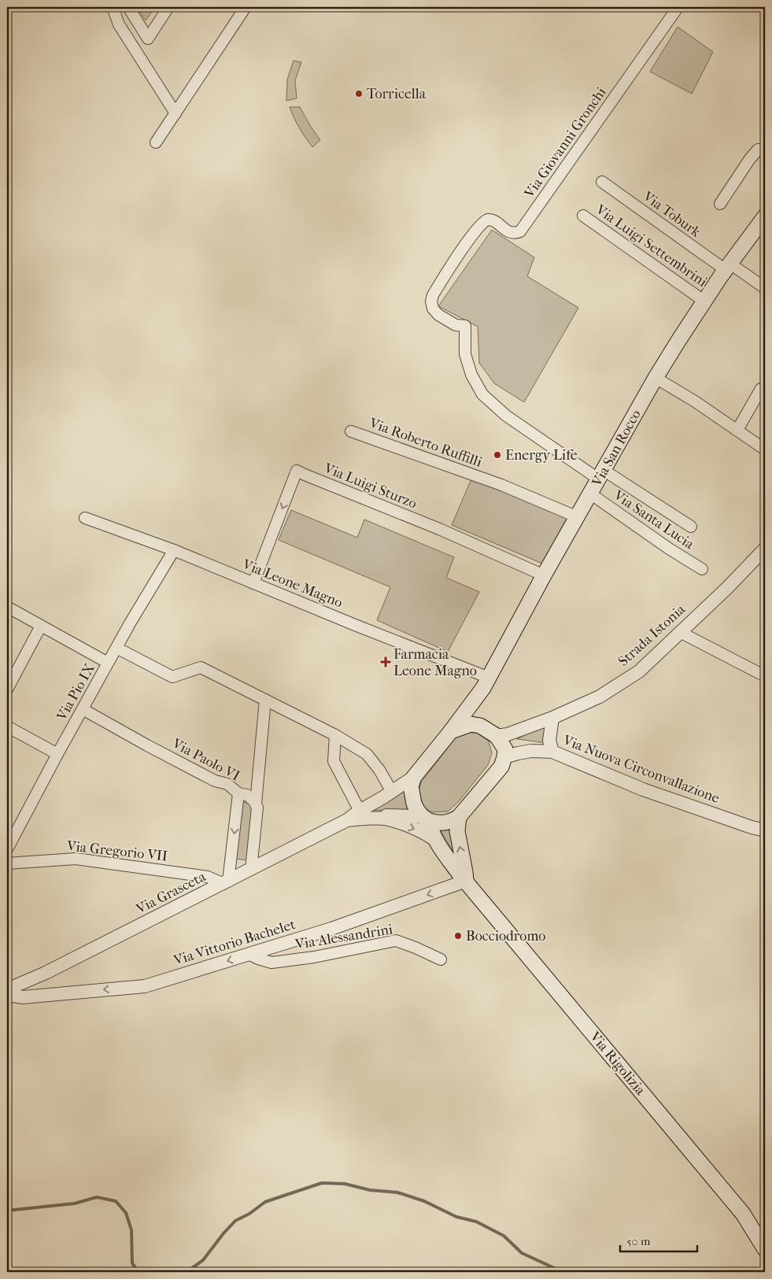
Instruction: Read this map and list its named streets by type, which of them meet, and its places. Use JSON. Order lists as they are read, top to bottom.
{
  "streets": {
    "main road": ["Via San Rocco", "Via Rigolizia"],
    "street": [
      "Via Giovanni Gronchi",
      "Via Toburk",
      "Via Luigi Settembrini",
      "Via Roberto Ruffilli",
      "Via Luigi Sturzo",
      "Via Santa Lucia",
      "Via Leone Magno",
      "Strada Istonia",
      "Via Pio IX",
      "Via Paolo VI",
      "Via Nuova Circonvallazione",
      "Via Gregorio VII",
      "Via Grasceta",
      "Via Alessandrini",
      "Via Vittorio Bachelet"
    ]
  },
  "crossings": [
    ["Via Giovanni Gronchi", "Via San Rocco"],
    ["Via Toburk", "Via San Rocco"],
    ["Via Luigi Settembrini", "Via San Rocco"],
    ["Via Roberto Ruffilli", "Via San Rocco"],
    ["Via San Rocco", "Via Luigi Sturzo"],
    ["Via San Rocco", "Via Santa Lucia"],
    ["Via San Rocco", "Via Leone Magno"],
    ["Via Luigi Sturzo", "Via Leone Magno"],
    ["Via Leone Magno", "Via Pio IX"],
    ["Strada Istonia", "Via Nuova Circonvallazione"],
    ["Strada Istonia", "Via Rigolizia"],
    ["Via Pio IX", "Via Paolo VI"],
    ["Via Paolo VI", "Via Gregorio VII"],
    ["Via Paolo VI", "Via Grasceta"],
    ["Via Nuova Circonvallazione", "Via Rigolizia"],
    ["Via Gregorio VII", "Via Grasceta"],
    ["Via Grasceta", "Via Vittorio Bachelet"],
    ["Via Alessandrini", "Via Vittorio Bachelet"],
    ["Via Vittorio Bachelet", "Via Rigolizia"]
  ],
  "places": {
    "other": ["Torricella", "Energy Life", "Bocciodromo"],
    "health": ["Farmacia Leone Magno"]
  },
  "scale_bar": "50 m"
}
